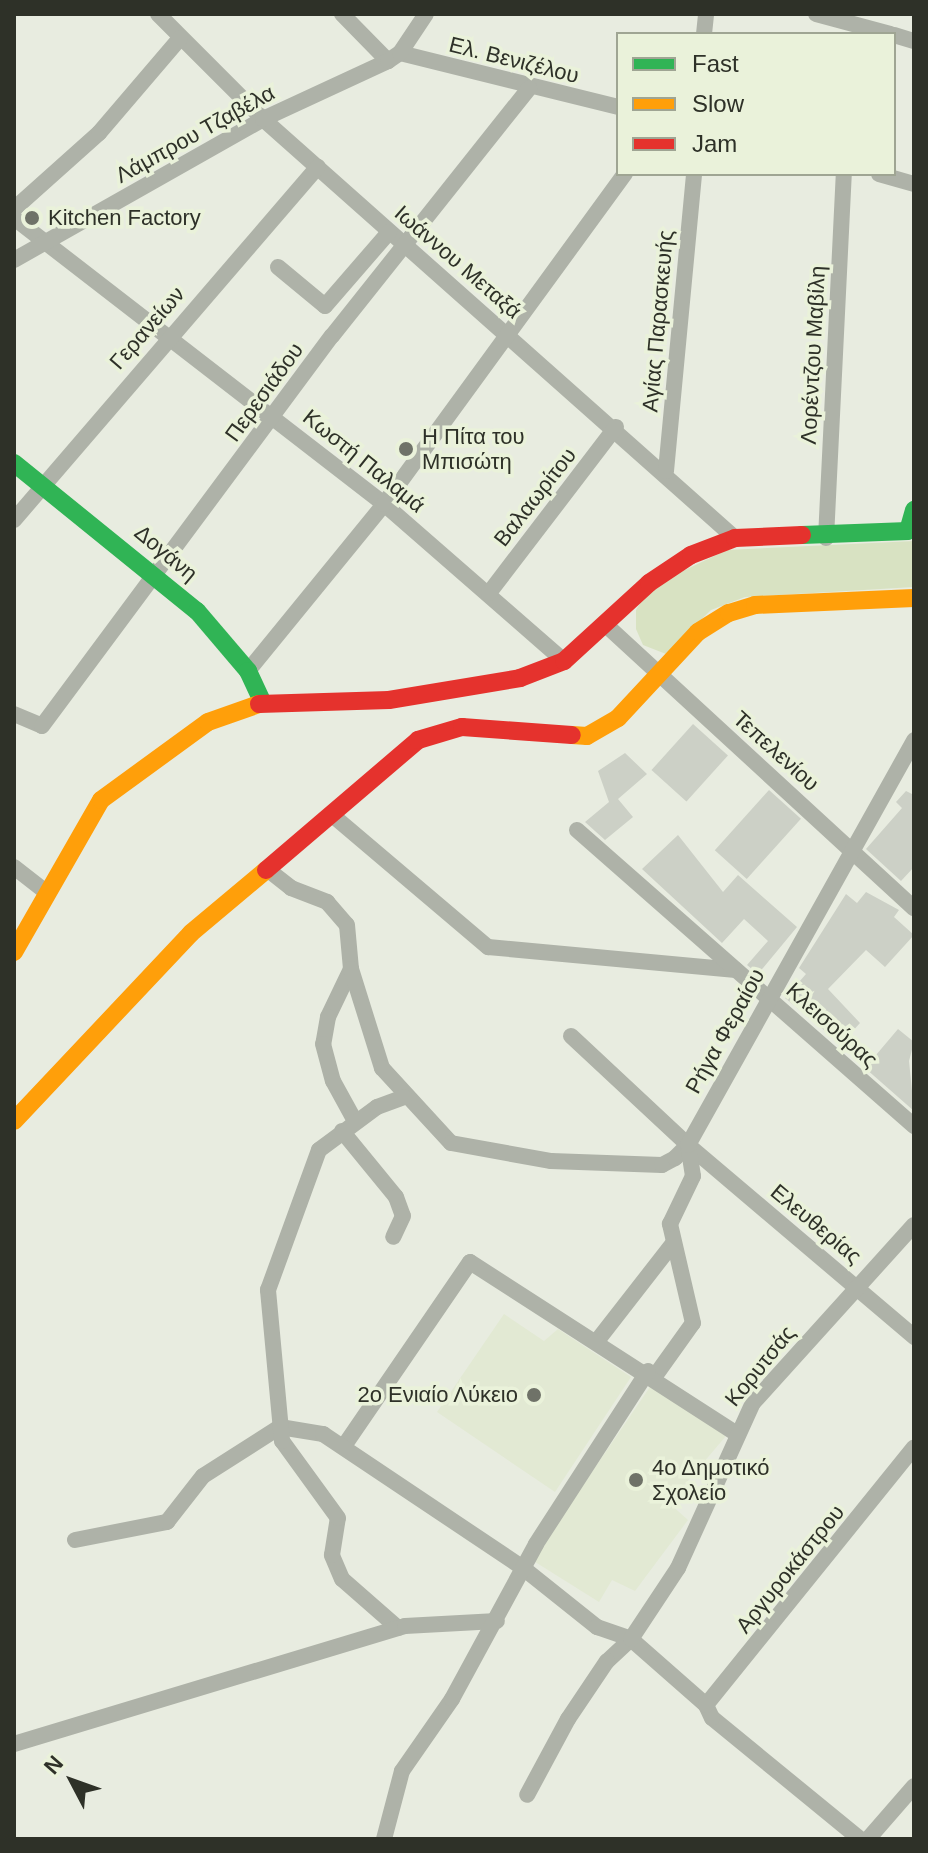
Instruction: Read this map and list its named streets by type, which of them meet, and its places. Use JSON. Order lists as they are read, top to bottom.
{
  "streets": {
    "street": [
      "Ελ. Βενιζέλου",
      "Λάμπρου Τζαβέλα",
      "Ιωάννου Μεταξά",
      "Αγίας Παρασκευής",
      "Γερανείων",
      "Λορέντζου Μαβίλη",
      "Περεσιάδου",
      "Κωστή Παλαμά",
      "Βαλαωρίτου",
      "Δογάνη",
      "Τεπελενίου",
      "Κλεισούρας",
      "Ρήγα Φεραίου",
      "Ελευθερίας",
      "Κορυτσάς",
      "Αργυροκάστρου"
    ]
  },
  "crossings": [
    ["Ελ. Βενιζέλου", "Λάμπρου Τζαβέλα"],
    ["Ελ. Βενιζέλου", "Περεσιάδου"],
    ["Λάμπρου Τζαβέλα", "Ιωάννου Μεταξά"],
    ["Λάμπρου Τζαβέλα", "Κωστή Παλαμά"],
    ["Ιωάννου Μεταξά", "Αγίας Παρασκευής"],
    ["Ιωάννου Μεταξά", "Γερανείων"],
    ["Ιωάννου Μεταξά", "Περεσιάδου"],
    ["Ιωάννου Μεταξά", "Βαλαωρίτου"],
    ["Γερανείων", "Κωστή Παλαμά"],
    ["Γερανείων", "Δογάνη"],
    ["Περεσιάδου", "Κωστή Παλαμά"],
    ["Περεσιάδου", "Δογάνη"],
    ["Κωστή Παλαμά", "Βαλαωρίτου"],
    ["Τεπελενίου", "Ρήγα Φεραίου"],
    ["Κλεισούρας", "Ρήγα Φεραίου"],
    ["Ρήγα Φεραίου", "Ελευθερίας"],
    ["Ελευθερίας", "Κορυτσάς"]
  ],
  "places": [
    "Kitchen Factory",
    "Η Πίτα του Μπισώτη",
    "2ο Ενιαίο Λύκειο",
    "4ο Δημοτικό Σχολείο"
  ],
  "legend": ["Fast", "Slow", "Jam"],
  "north": "top left"
}
